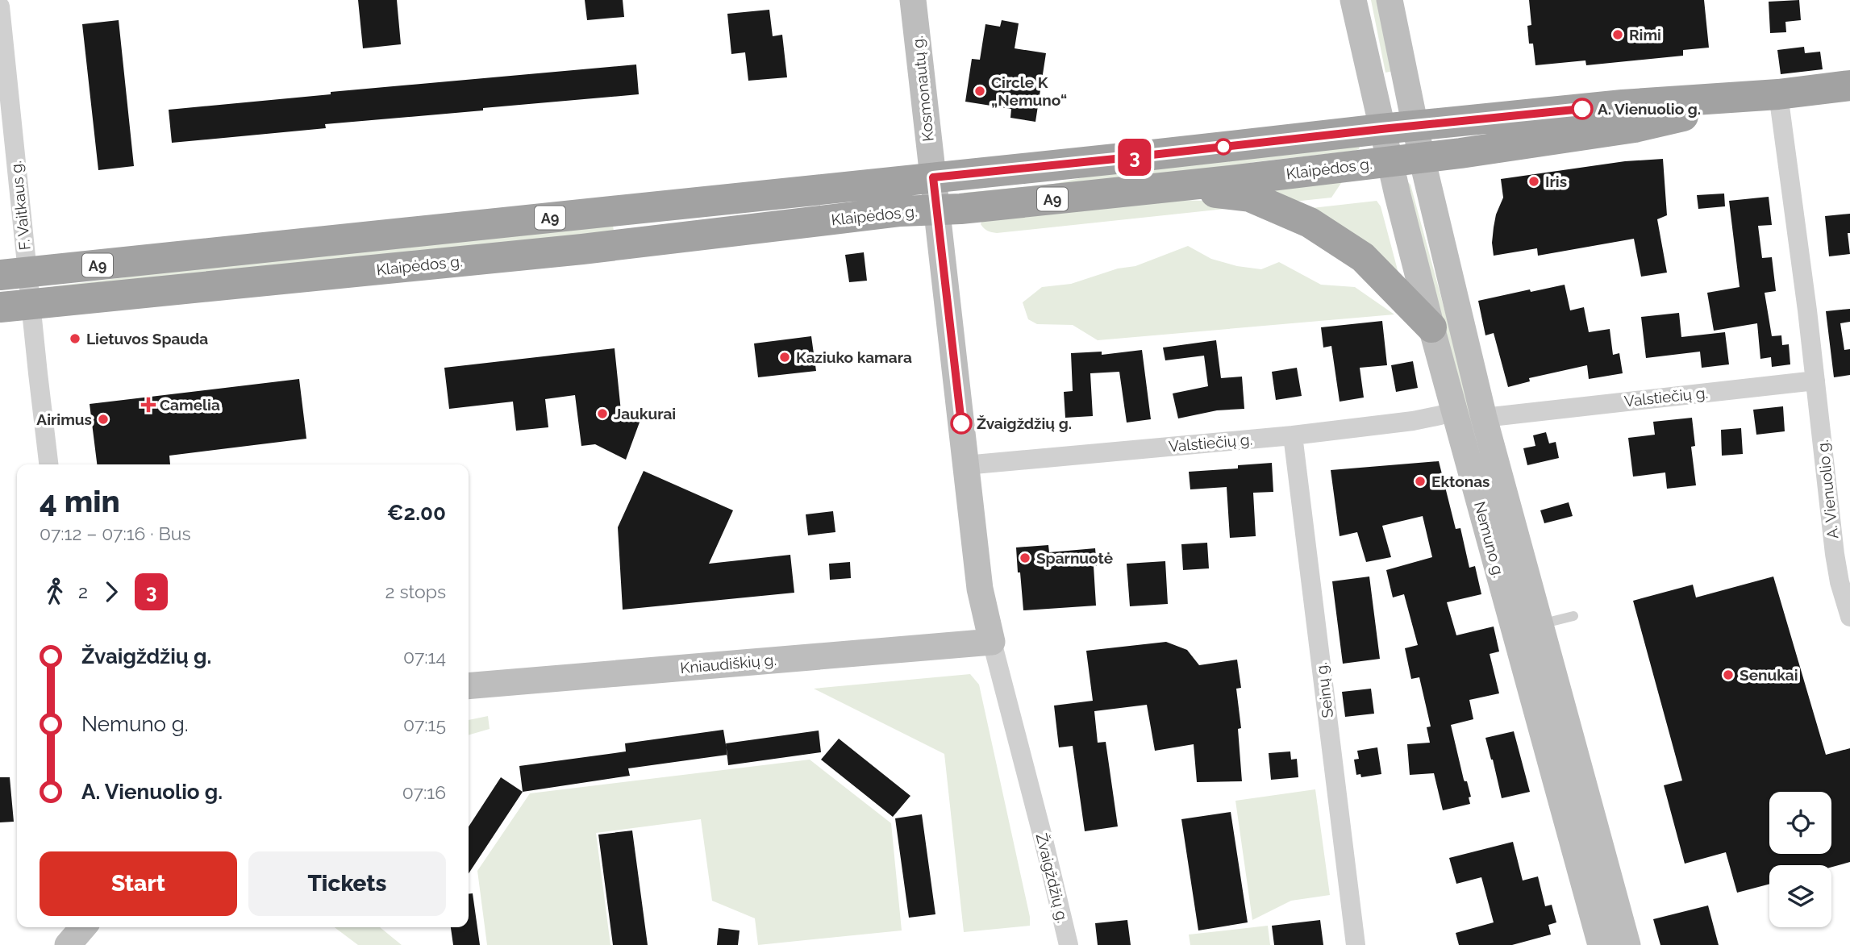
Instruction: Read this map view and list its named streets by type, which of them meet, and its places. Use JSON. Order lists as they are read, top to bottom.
{
  "streets": {
    "highway": ["Klaipėdos g.", "A9"],
    "main road": [
      "Kosmonautų g.",
      "Nemuno g.",
      "Kniaudiškių g.",
      "Žvaigždžių g."
    ],
    "street": [
      "F. Vaitkaus g.",
      "Valstiečių g.",
      "A. Vienuolio g.",
      "Seinų g."
    ]
  },
  "crossings": [
    ["Kosmonautų g.", "Klaipėdos g."],
    ["Kosmonautų g.", "Žvaigždžių g."],
    ["Klaipėdos g.", "F. Vaitkaus g."],
    ["Klaipėdos g.", "A. Vienuolio g."],
    ["Klaipėdos g.", "Nemuno g."],
    ["Klaipėdos g.", "Žvaigždžių g."],
    ["Valstiečių g.", "A. Vienuolio g."],
    ["Valstiečių g.", "Nemuno g."],
    ["Valstiečių g.", "Seinų g."],
    ["Valstiečių g.", "Žvaigždžių g."],
    ["Kniaudiškių g.", "Žvaigždžių g."]
  ],
  "places": {
    "other": [
      "Rimi",
      "Circle K „Nemuno“",
      "A. Vienuolio g.",
      "Iris",
      "Lietuvos Spauda",
      "Kaziuko kamara",
      "Jaukurai",
      "Airimus",
      "Žvaigždžių g.",
      "Ektonas",
      "Sparnuotė",
      "Senukai"
    ],
    "health": ["Camelia"]
  },
  "lines": ["bus line 3"],
  "page": {
    "on_map": "3",
    "heading": ["4 min", "07:12 – 07:16 · Bus", "€2.00"],
    "legs": ["2", "3", "2 stops"],
    "list": [
      {
        "name": "Žvaigždžių g.",
        "value": "07:14"
      },
      {
        "name": "Nemuno g.",
        "value": "07:15"
      },
      {
        "name": "A. Vienuolio g.",
        "value": "07:16"
      }
    ],
    "buttons": ["Start", "Tickets"]
  }
}
